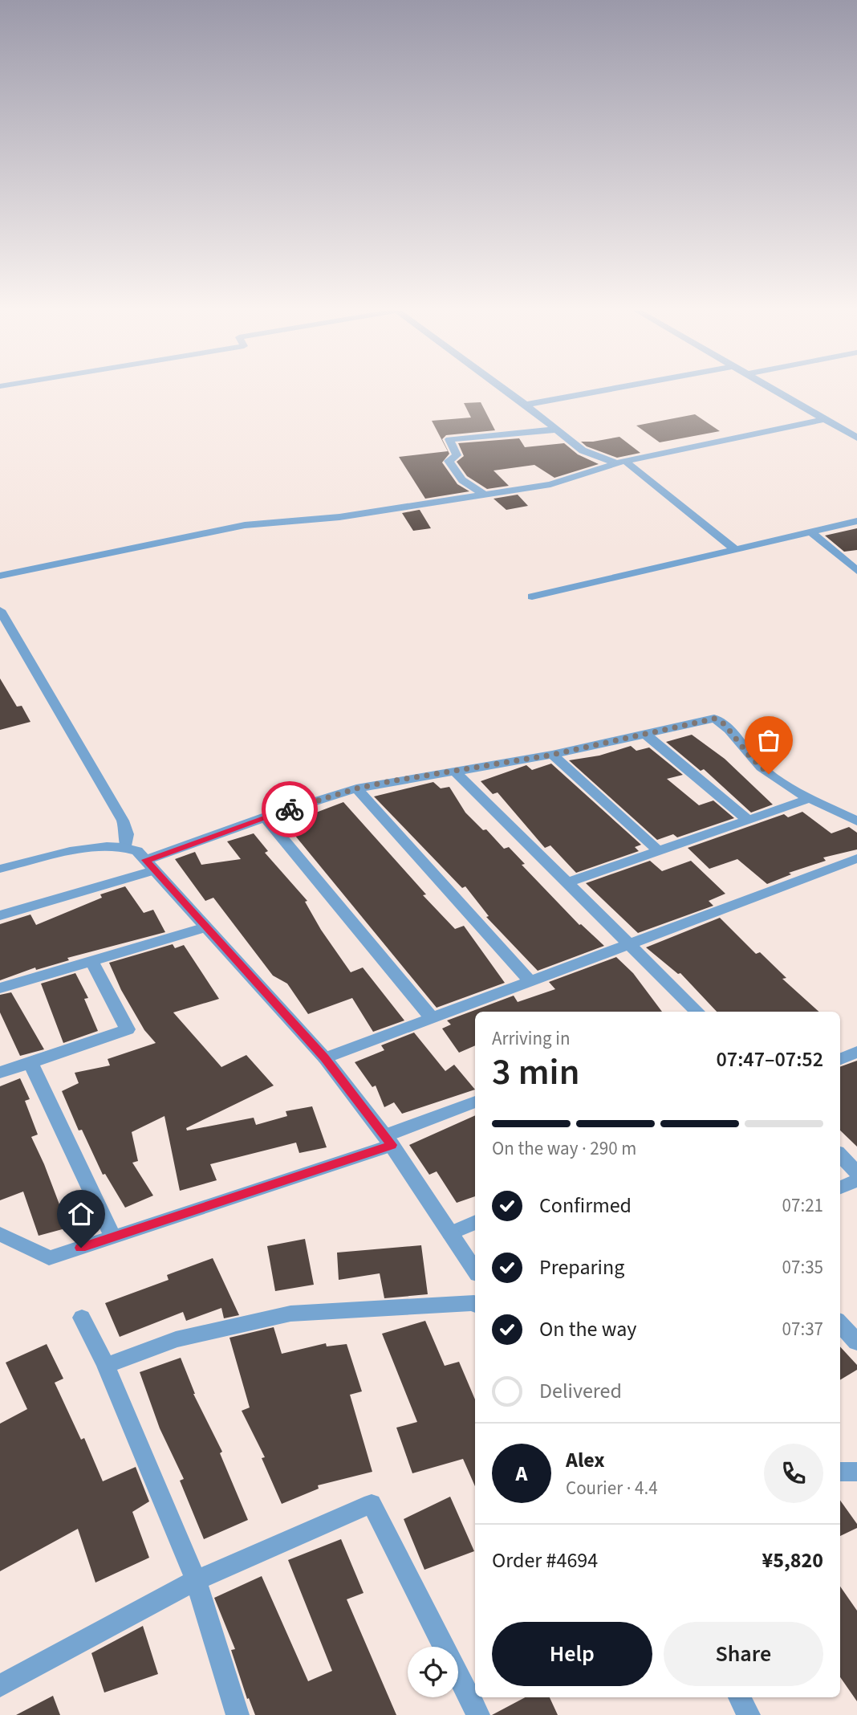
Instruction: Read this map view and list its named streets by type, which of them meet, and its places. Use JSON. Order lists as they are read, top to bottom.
{
  "page": {
    "heading": ["3 min", "Arriving in", "07:47–07:52"],
    "panel": [
      "Alex",
      "Courier · 4.4",
      "Order #4694",
      "¥5,820"
    ],
    "bar": "On the way · 290 m",
    "list": [
      ["Confirmed", "07:21"],
      ["Preparing", "07:35"],
      ["On the way", "07:37"],
      "Delivered"
    ],
    "round": "A",
    "buttons": ["Help", "Share"]
  }
}
